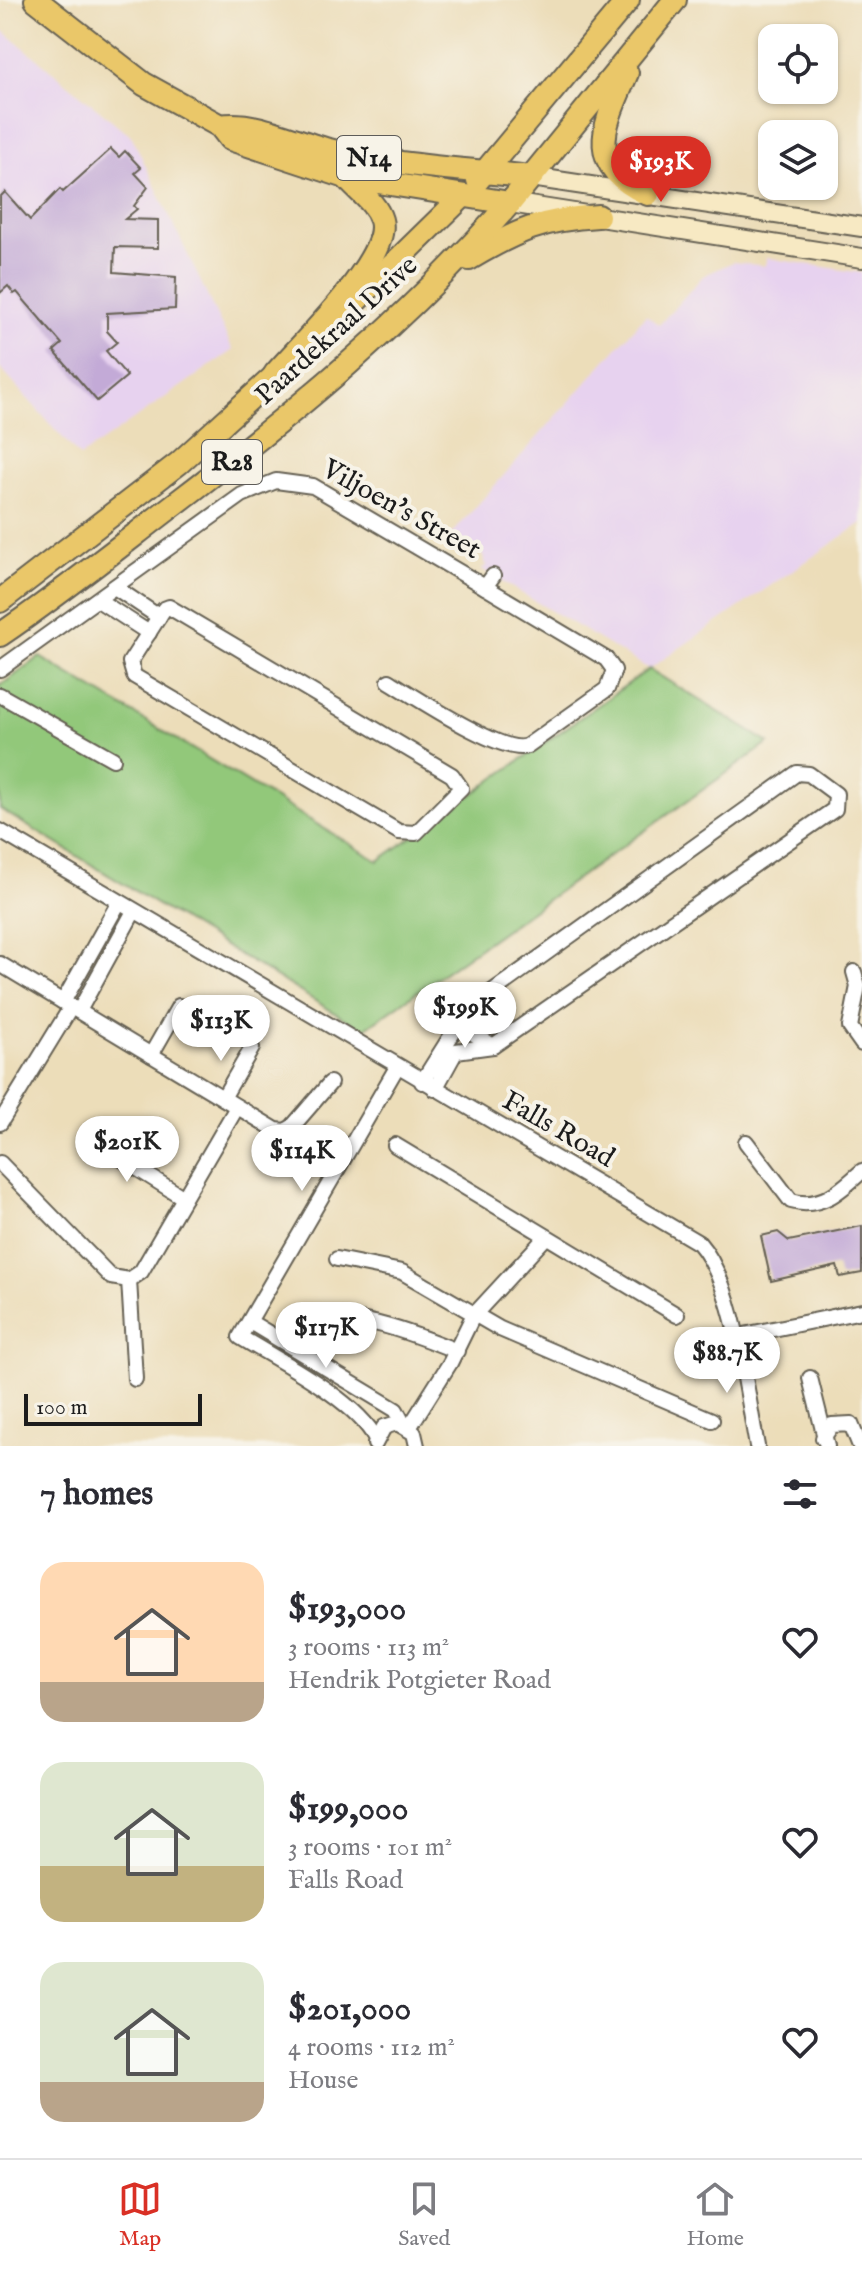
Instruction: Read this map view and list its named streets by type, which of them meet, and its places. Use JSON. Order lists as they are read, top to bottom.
{
  "streets": {
    "main road": ["N14", "Paardekraal Drive", "R28"],
    "street": ["Viljoen's Street", "Falls Road"]
  },
  "crossings": [
    ["N14", "Paardekraal Drive"]
  ],
  "scale_bar": "100 m",
  "page": {
    "price": [
      "$193K",
      "$199K",
      "$113K",
      "$201K",
      "$114K",
      "$117K",
      "$88.7K"
    ],
    "scale": "100 m",
    "heading": "7 homes",
    "list": [
      {
        "name": "$193,000",
        "note": "3 rooms · 113 m² · Hendrik Potgieter Road"
      },
      {
        "name": "$199,000",
        "note": "3 rooms · 101 m² · Falls Road"
      },
      {
        "name": "$201,000",
        "note": "4 rooms · 112 m² · House"
      }
    ],
    "tabs": ["Map", "Saved", "Home"]
  }
}
